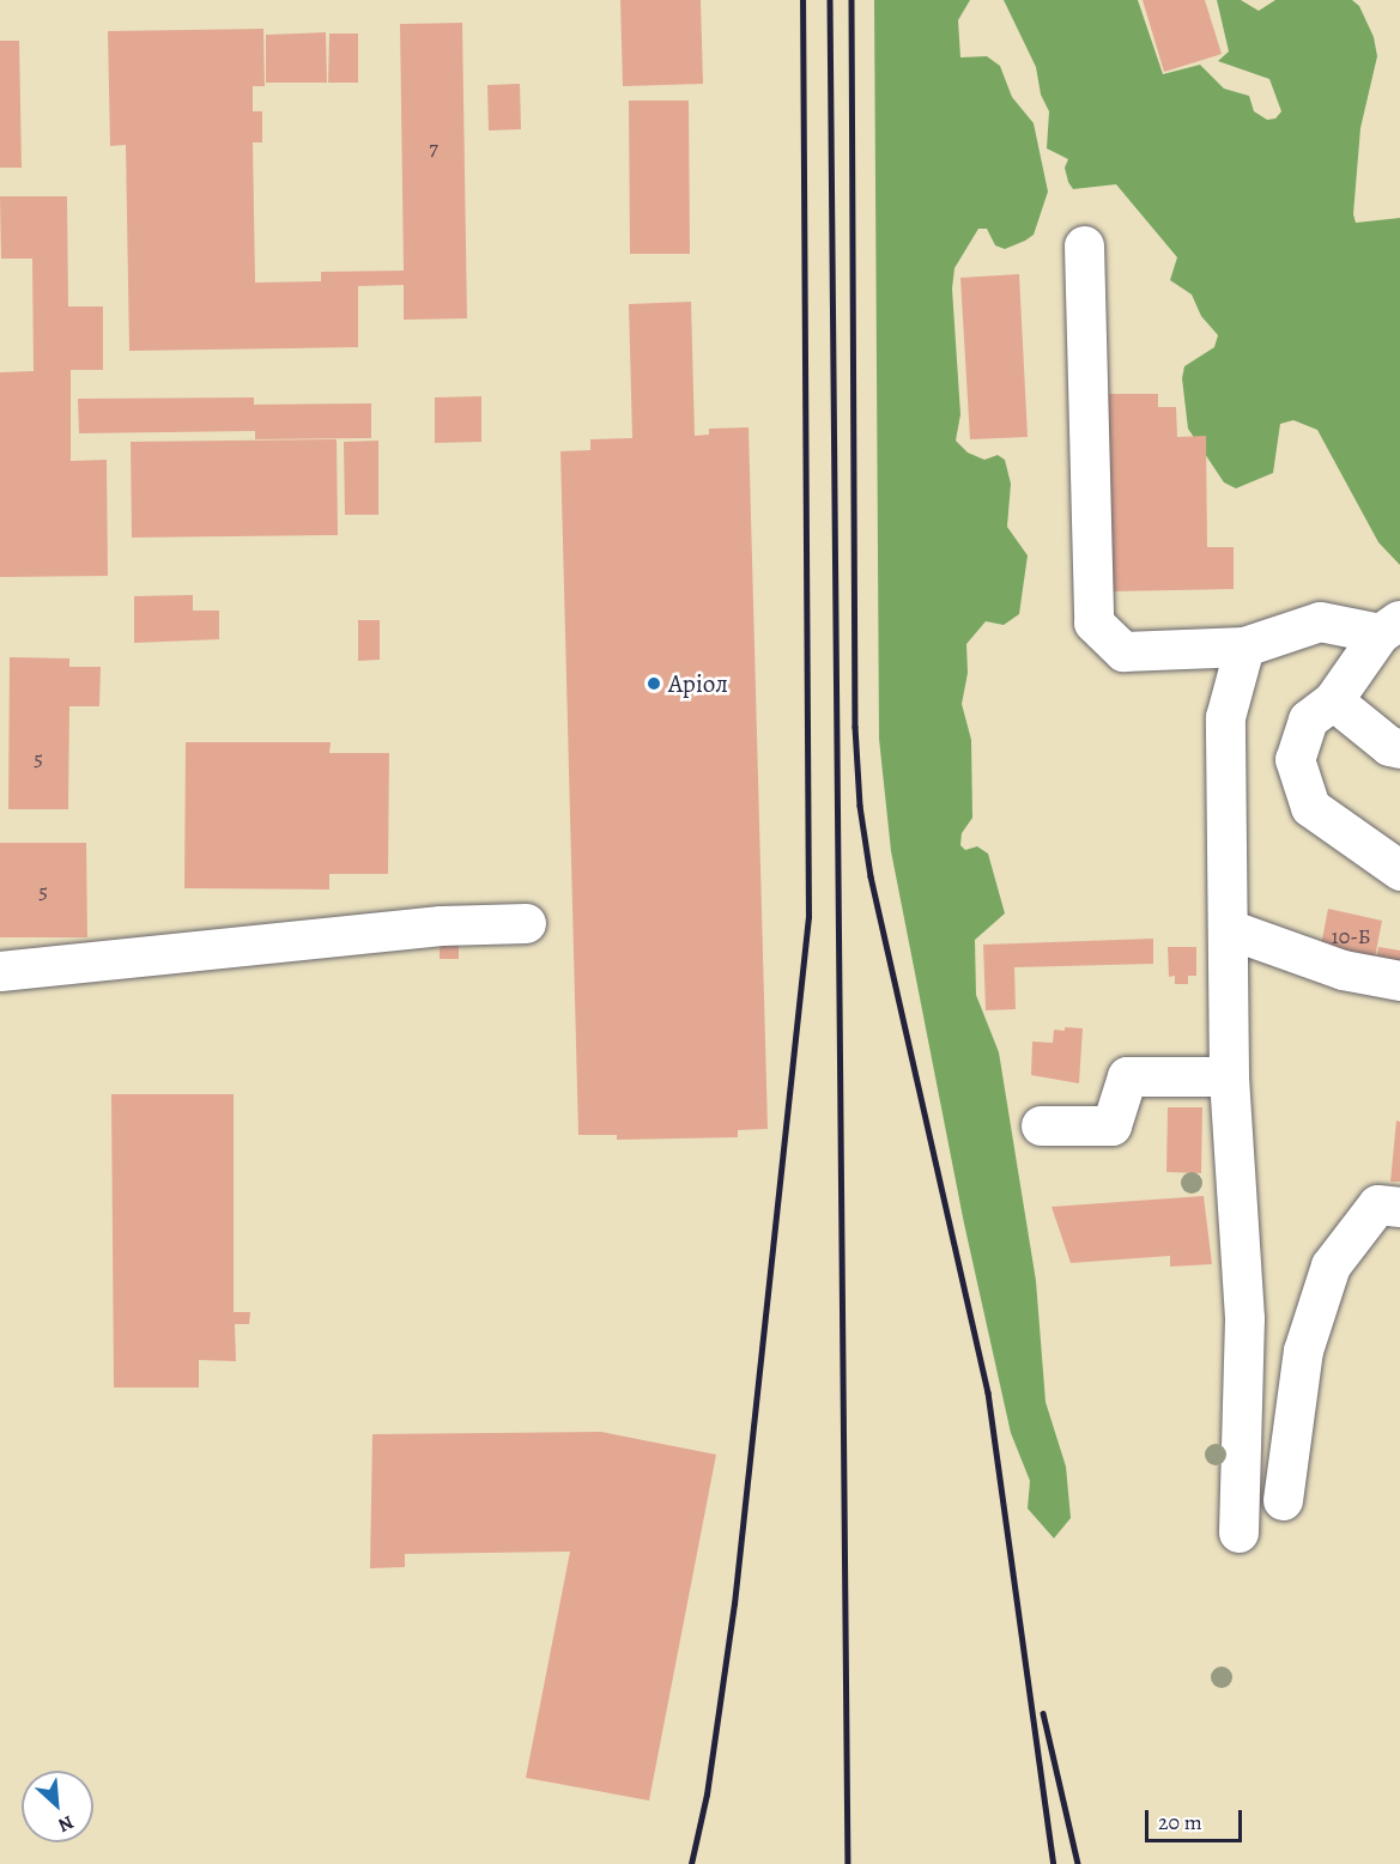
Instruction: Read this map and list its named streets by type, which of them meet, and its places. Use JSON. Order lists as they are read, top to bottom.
{
  "places": ["Аріол"],
  "house_numbers": [
    "7",
    "5",
    "5",
    "10-Б"
  ],
  "scale_bar": "20 m",
  "north": "bottom right"
}
